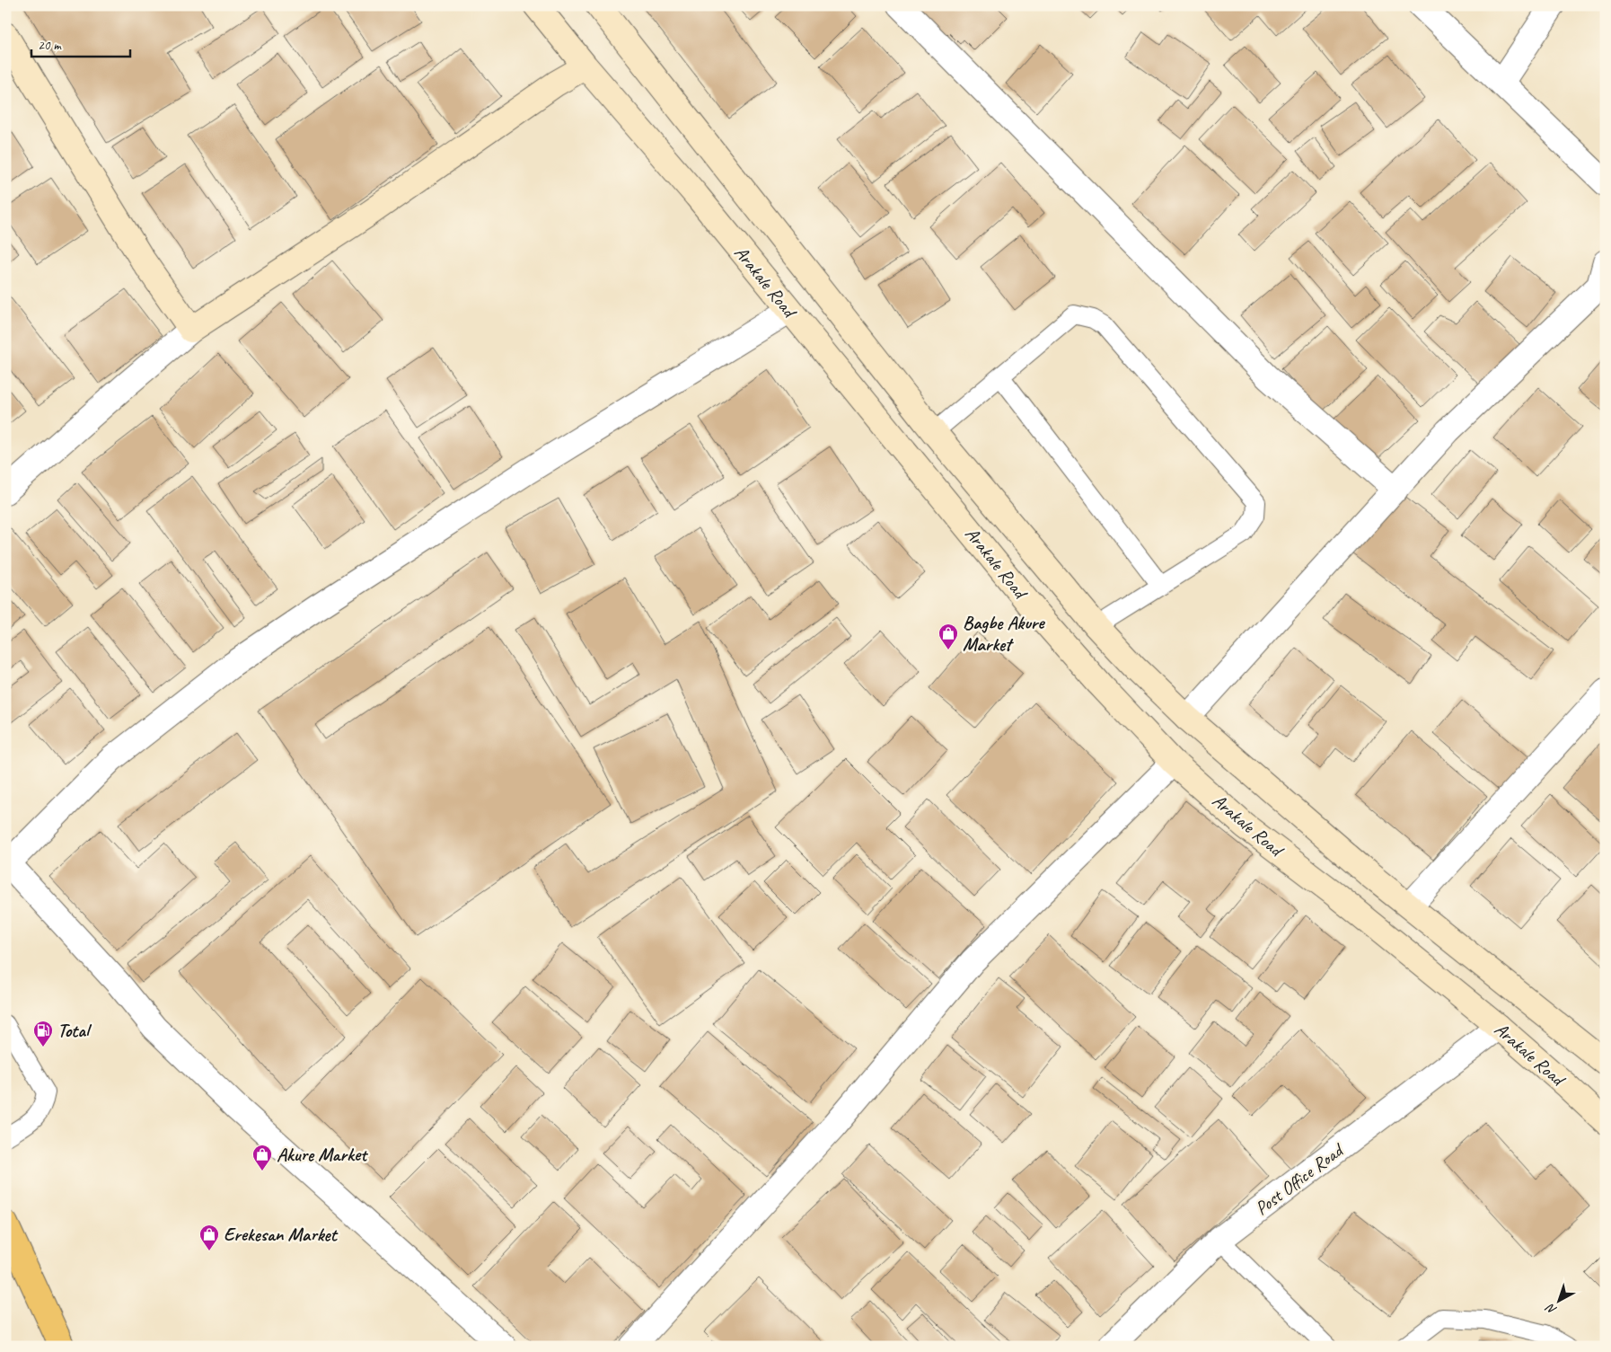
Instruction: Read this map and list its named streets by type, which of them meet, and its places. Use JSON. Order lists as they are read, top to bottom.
{
  "streets": {
    "main road": ["Arakale Road"],
    "street": ["Post Office Road"]
  },
  "crossings": [
    ["Arakale Road", "Post Office Road"]
  ],
  "places": {
    "shop": ["Bagbe Akure Market", "Akure Market", "Erekesan Market"],
    "fuel station": ["Total"]
  },
  "scale_bar": "20 m",
  "north": "bottom left"
}
